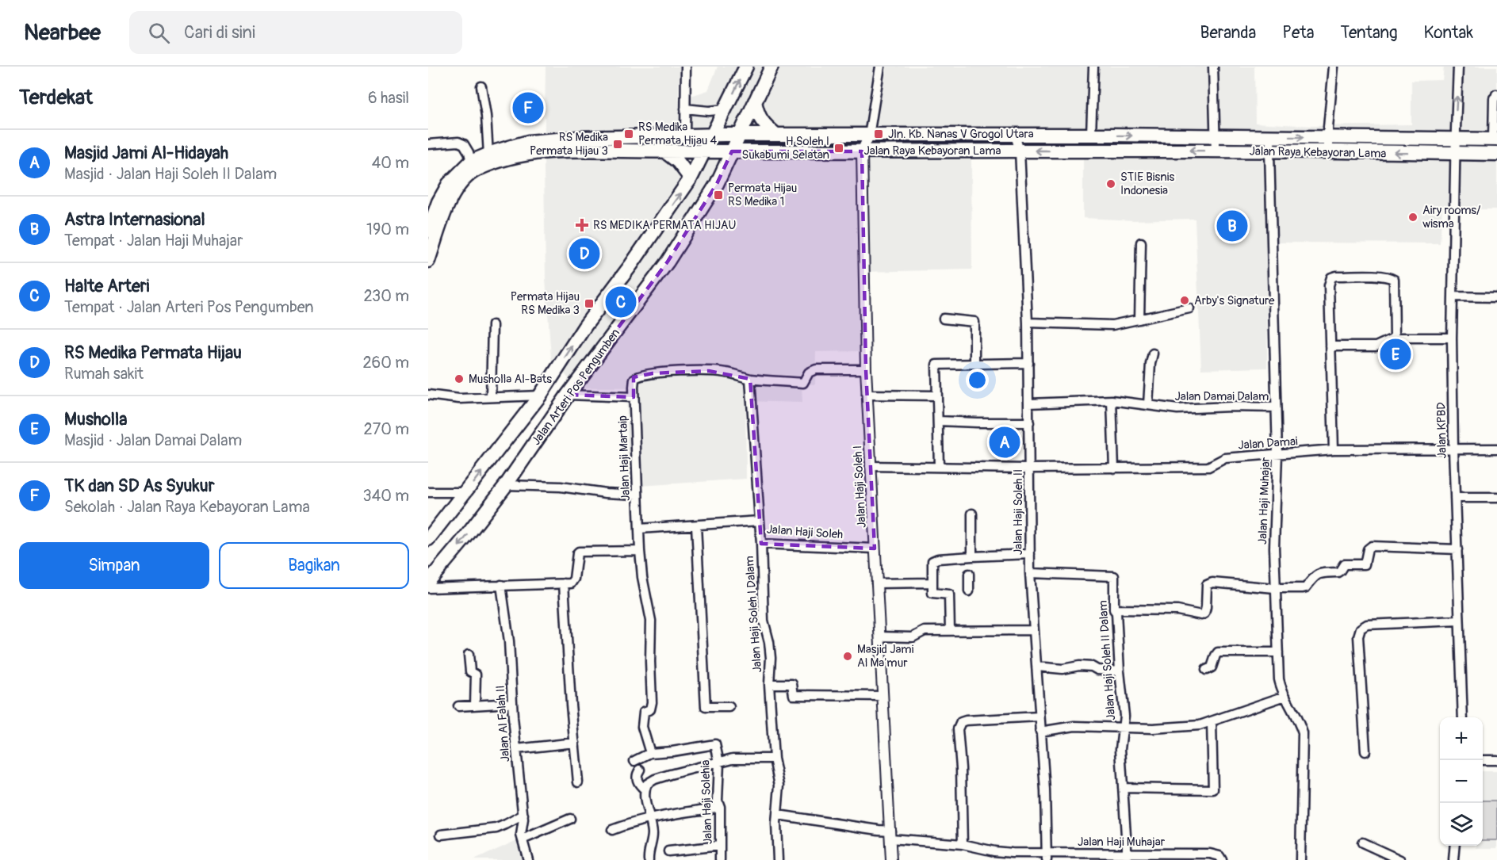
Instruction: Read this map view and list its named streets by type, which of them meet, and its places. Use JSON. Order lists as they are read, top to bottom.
{
  "streets": {
    "main road": ["Jalan Raya Kebayoran Lama", "Jalan Arteri Pos Pengumben"],
    "street": [
      "Jalan Damai Dalam",
      "Jalan KPBD",
      "Jalan Damai",
      "Jalan Haji Martaip",
      "Jalan Haji Soleh I",
      "Jalan Haji Muhajar",
      "Jalan Haji Soleh II",
      "Jalan Haji Soleh",
      "Jalan Haji Soleh I Dalam",
      "Jalan Haji Soleh II Dalam",
      "Jalan Al Falah II",
      "Jalan Haji Solehia"
    ]
  },
  "crossings": [
    ["Jalan Raya Kebayoran Lama", "Jalan Arteri Pos Pengumben"],
    ["Jalan Raya Kebayoran Lama", "Jalan KPBD"],
    ["Jalan Raya Kebayoran Lama", "Jalan Haji Soleh I"],
    ["Jalan Raya Kebayoran Lama", "Jalan Haji Muhajar"],
    ["Jalan Raya Kebayoran Lama", "Jalan Haji Soleh II"],
    ["Jalan Damai Dalam", "Jalan Haji Muhajar"],
    ["Jalan Damai Dalam", "Jalan Haji Soleh II"],
    ["Jalan KPBD", "Jalan Damai"],
    ["Jalan Damai", "Jalan Haji Muhajar"],
    ["Jalan Damai", "Jalan Haji Soleh II"],
    ["Jalan Haji Martaip", "Jalan Haji Soleh"],
    ["Jalan Haji Soleh I", "Jalan Haji Soleh"],
    ["Jalan Haji Soleh I", "Jalan Haji Soleh I Dalam"],
    ["Jalan Haji Muhajar", "Jalan Haji Soleh II"],
    ["Jalan Haji Muhajar", "Jalan Haji Soleh II Dalam"],
    ["Jalan Haji Soleh II", "Jalan Haji Soleh II Dalam"],
    ["Jalan Haji Soleh", "Jalan Haji Soleh I Dalam"]
  ],
  "places": {
    "transit": [
      "RS Medika Permata Hijau 4",
      "Jln. Kb. Nanas V Grogol Utara",
      "RS Medika Permata Hijau 3",
      "H Soleh I Sukabumi Selatan",
      "Permata Hijau RS Medika 1",
      "Permata Hijau RS Medika 3"
    ],
    "other": [
      "STIE Bisnis Indonesia",
      "Airy rooms/ wisma",
      "Arby's Signature",
      "Musholla Al-Bats",
      "Masjid Jami Al Ma'mur"
    ],
    "health": ["RS MEDIKA PERMATA HIJAU"]
  },
  "page": {
    "header": "Nearbee",
    "search": "Cari di sini",
    "nav": [
      "Beranda",
      "Peta",
      "Tentang",
      "Kontak"
    ],
    "heading": ["Terdekat", "6 hasil"],
    "pins": [
      "F",
      "B",
      "D",
      "C",
      "E",
      "A"
    ],
    "list": [
      {
        "mark": "A",
        "name": "Masjid Jami Al-Hidayah",
        "note": "Masjid · Jalan Haji Soleh II Dalam",
        "value": "40 m"
      },
      {
        "mark": "B",
        "name": "Astra Internasional",
        "note": "Tempat · Jalan Haji Muhajar",
        "value": "190 m"
      },
      {
        "mark": "C",
        "name": "Halte Arteri",
        "note": "Tempat · Jalan Arteri Pos Pengumben",
        "value": "230 m"
      },
      {
        "mark": "D",
        "name": "RS Medika Permata Hijau",
        "note": "Rumah sakit",
        "value": "260 m"
      },
      {
        "mark": "E",
        "name": "Musholla",
        "note": "Masjid · Jalan Damai Dalam",
        "value": "270 m"
      },
      {
        "mark": "F",
        "name": "TK dan SD As Syukur",
        "note": "Sekolah · Jalan Raya Kebayoran Lama",
        "value": "340 m"
      }
    ],
    "buttons": ["Simpan", "Bagikan"],
    "map_buttons": ["+", "−"]
  }
}
